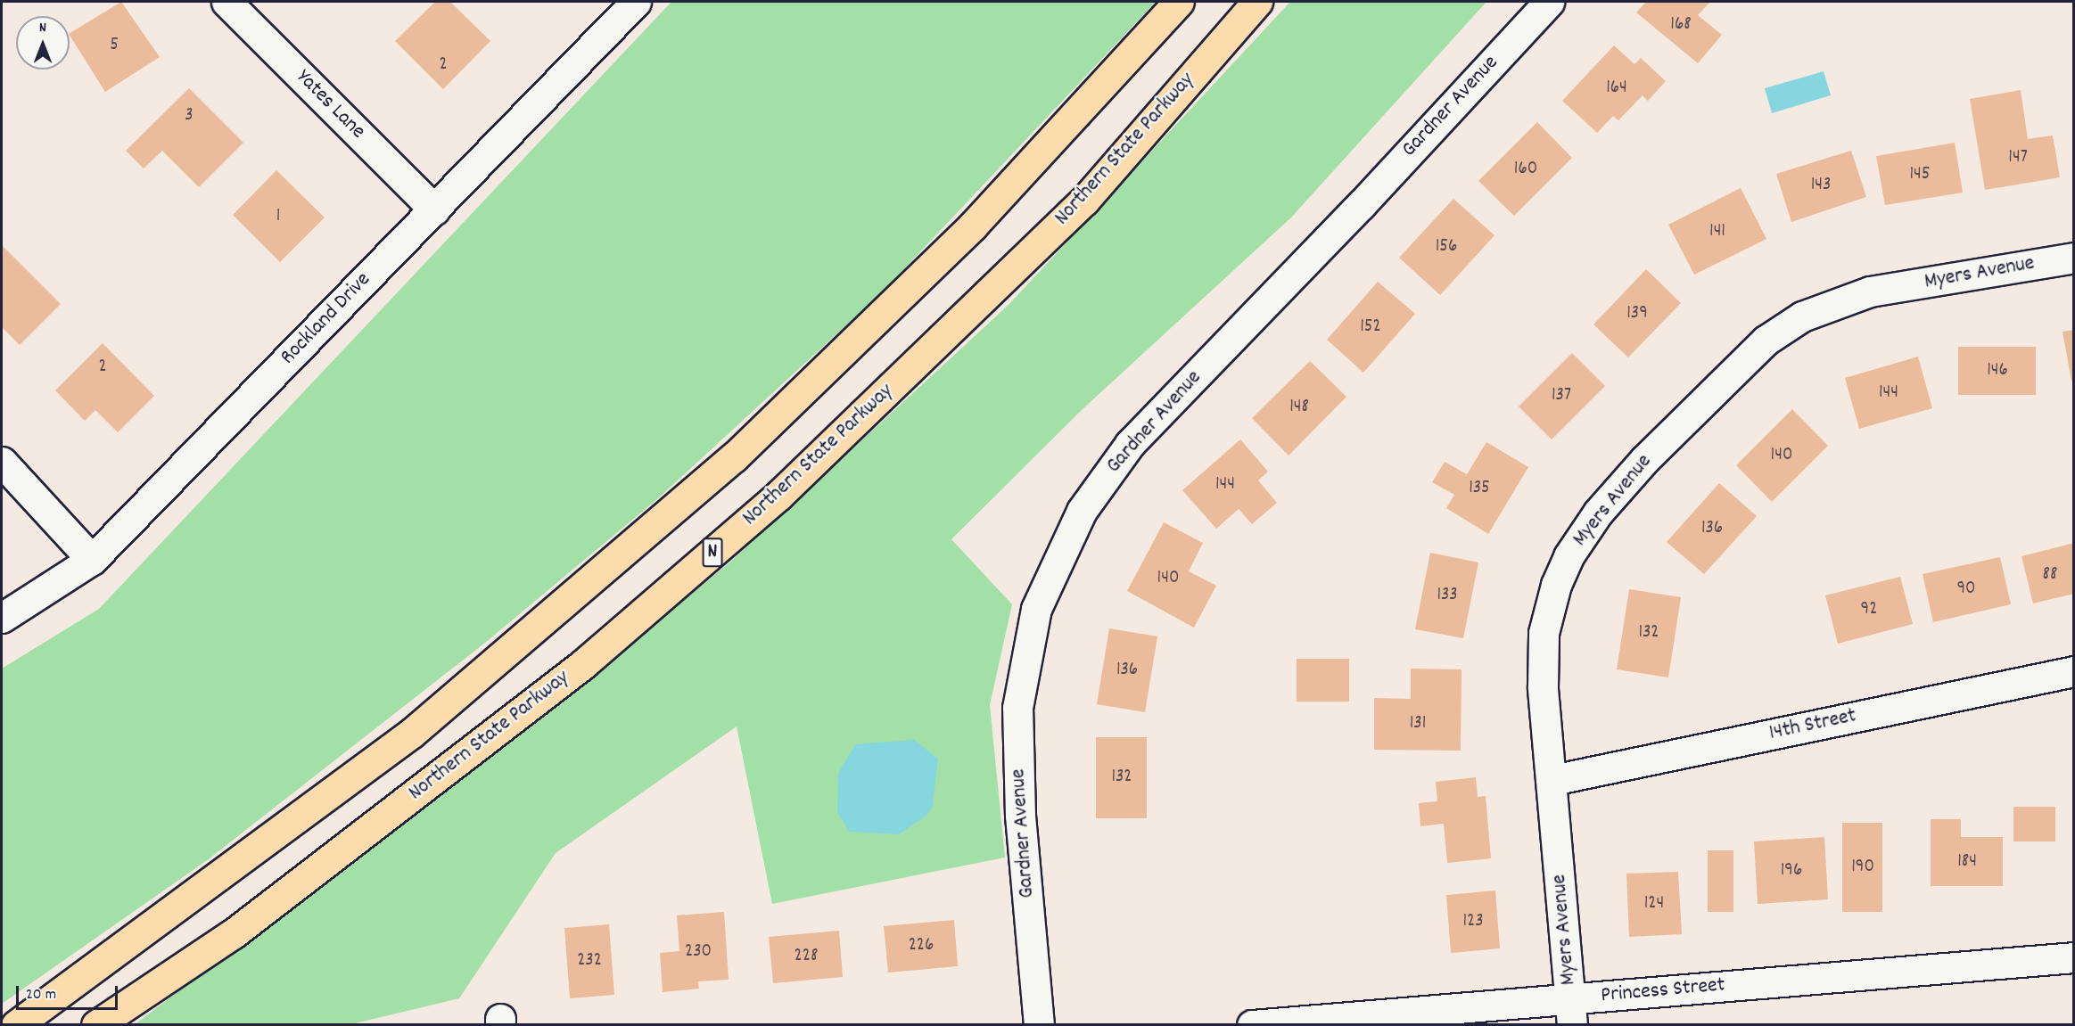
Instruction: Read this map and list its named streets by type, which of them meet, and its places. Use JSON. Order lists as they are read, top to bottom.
{
  "streets": {
    "highway": ["Northern State Parkway", "N"],
    "street": [
      "Yates Lane",
      "Gardner Avenue",
      "Myers Avenue",
      "Rockland Drive",
      "14th Street",
      "Princess Street"
    ]
  },
  "crossings": [
    ["Yates Lane", "Rockland Drive"],
    ["Myers Avenue", "14th Street"],
    ["Myers Avenue", "Princess Street"]
  ],
  "house_numbers": [
    "168",
    "5",
    "2",
    "164",
    "3",
    "147",
    "160",
    "145",
    "143",
    "1",
    "141",
    "156",
    "139",
    "152",
    "2",
    "146",
    "144",
    "137",
    "148",
    "140",
    "144",
    "135",
    "136",
    "88",
    "140",
    "90",
    "133",
    "92",
    "132",
    "136",
    "131",
    "132",
    "184",
    "190",
    "196",
    "124",
    "123",
    "226",
    "230",
    "228",
    "232"
  ],
  "scale_bar": "20 m",
  "north": "top"
}
